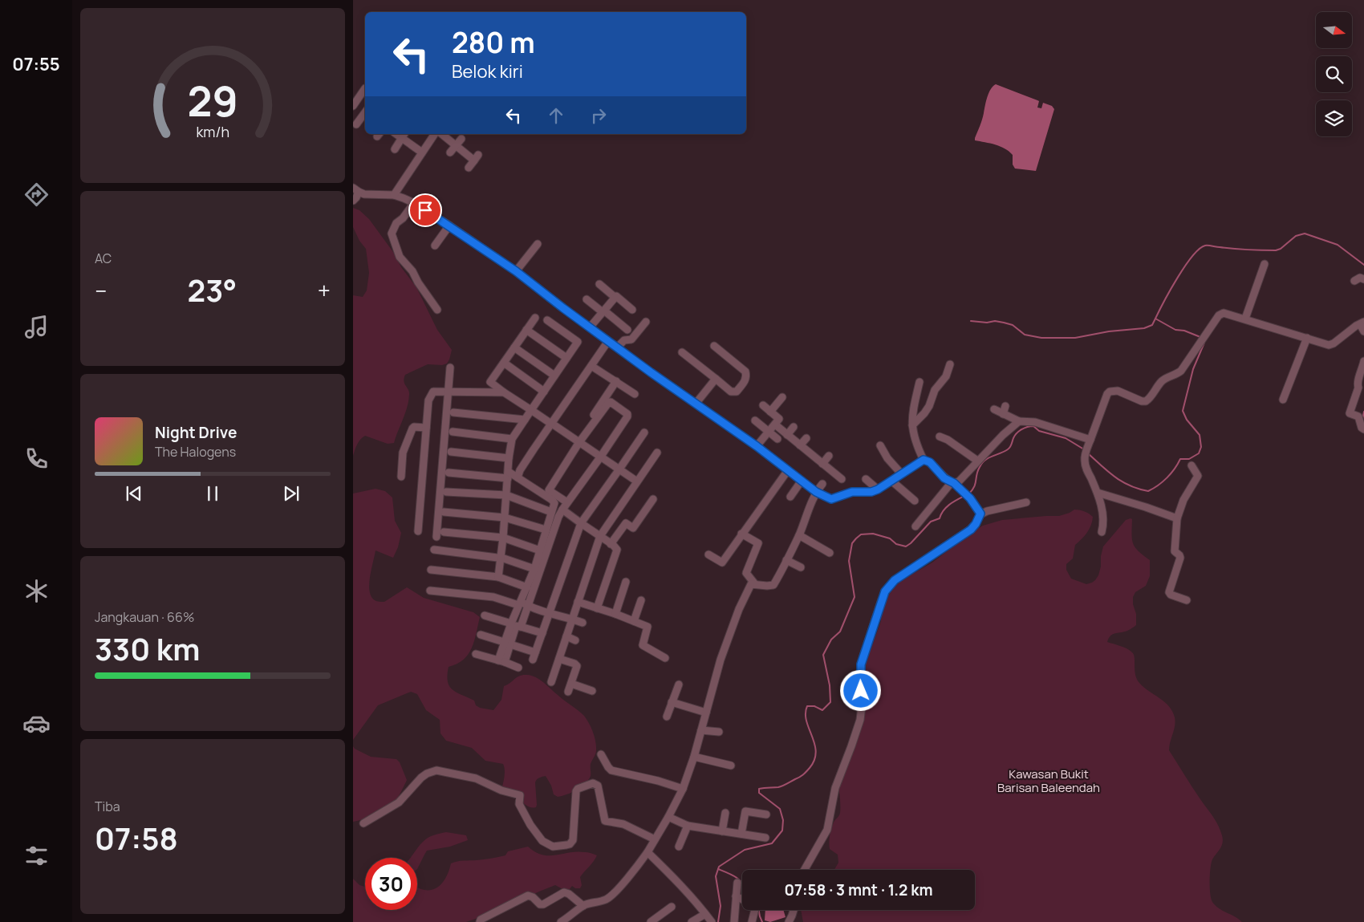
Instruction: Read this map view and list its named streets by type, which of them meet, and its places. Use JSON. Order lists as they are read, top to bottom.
{
  "parks": ["Kawasan Bukit Barisan Baleendah"],
  "north": "right",
  "page": {
    "tabs": "07:55",
    "turn": ["280 m", "Belok kiri"],
    "tile": [
      "AC",
      ["Jangkauan · 66%", "330 km"],
      ["Tiba", "07:58"]
    ],
    "heat": ["−", "23°", "+"],
    "song": ["Night Drive", "The Halogens"],
    "limit": "30",
    "trip": "07:58 · 3 mnt · 1.2 km",
    "gauge": ["29", "km/h"]
  }
}
